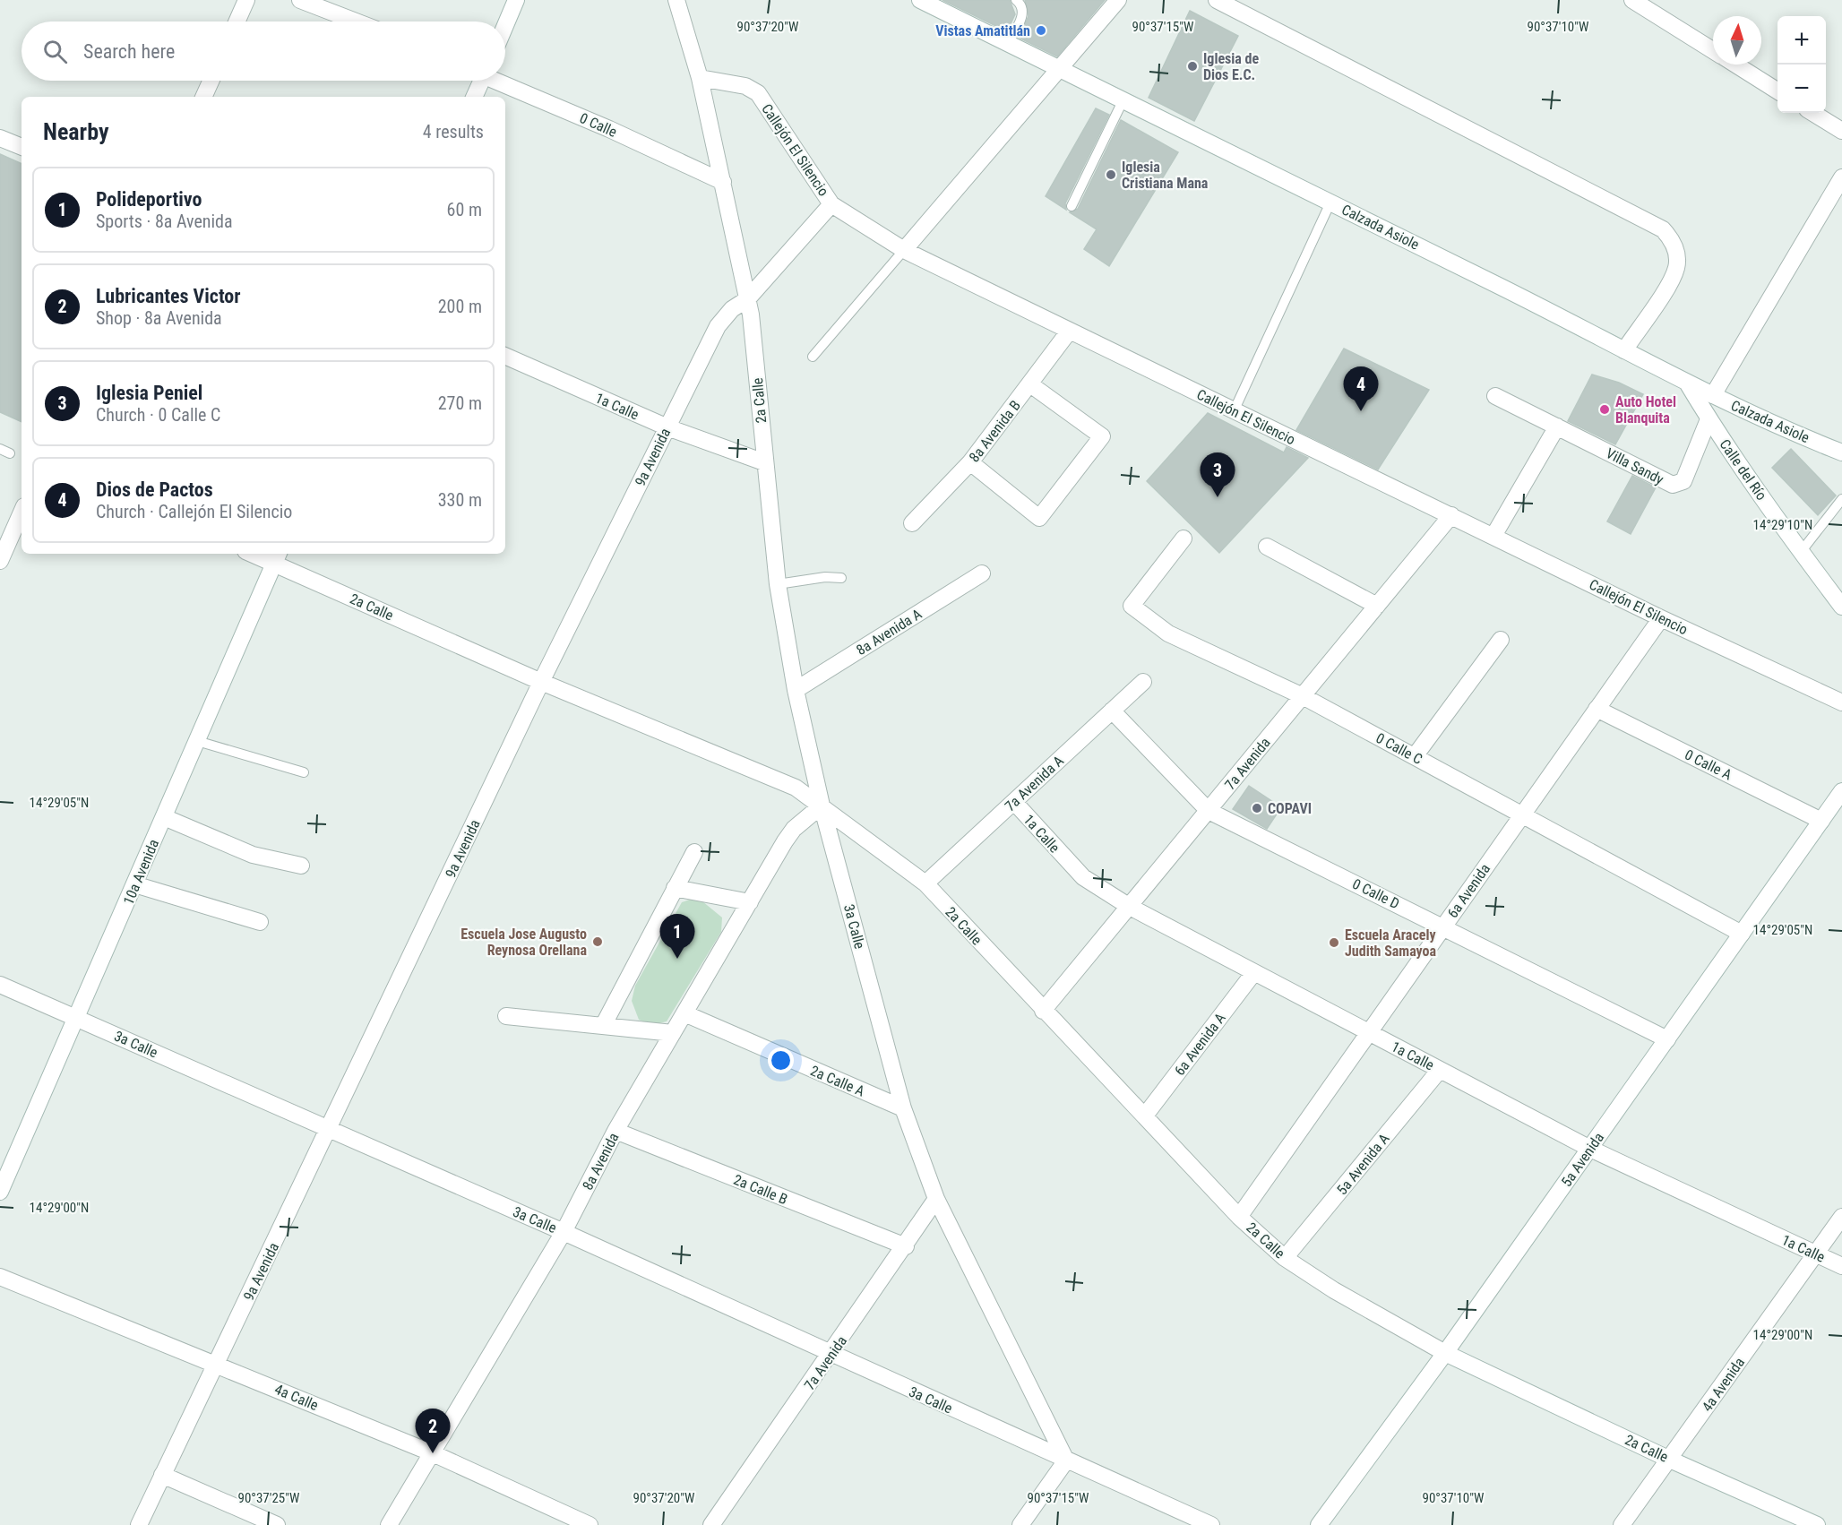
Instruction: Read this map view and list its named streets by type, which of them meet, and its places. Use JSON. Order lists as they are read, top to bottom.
{
  "streets": {
    "street": [
      "0 Calle",
      "Callejón El Silencio",
      "Calzada Asiole",
      "2a Calle",
      "1a Calle",
      "8a Avenida B",
      "9a Avenida",
      "Villa Sandy",
      "Calle del Río",
      "8a Avenida A",
      "0 Calle C",
      "7a Avenida",
      "0 Calle A",
      "7a Avenida A",
      "10a Avenida",
      "6a Avenida",
      "0 Calle D",
      "3a Calle",
      "6a Avenida A",
      "2a Calle A",
      "5a Avenida",
      "8a Avenida",
      "5a Avenida A",
      "2a Calle B",
      "4a Avenida",
      "4a Calle"
    ]
  },
  "crossings": [
    ["0 Calle", "2a Calle"],
    ["Callejón El Silencio", "2a Calle"],
    ["Callejón El Silencio", "8a Avenida B"],
    ["Callejón El Silencio", "9a Avenida"],
    ["Callejón El Silencio", "7a Avenida"],
    ["Callejón El Silencio", "6a Avenida"],
    ["Calzada Asiole", "Calle del Río"],
    ["2a Calle", "1a Calle"],
    ["2a Calle", "9a Avenida"],
    ["2a Calle", "8a Avenida A"],
    ["2a Calle", "7a Avenida"],
    ["2a Calle", "7a Avenida A"],
    ["2a Calle", "10a Avenida"],
    ["2a Calle", "6a Avenida"],
    ["2a Calle", "3a Calle"],
    ["2a Calle", "6a Avenida A"],
    ["2a Calle", "5a Avenida"],
    ["2a Calle", "8a Avenida"],
    ["2a Calle", "5a Avenida A"],
    ["2a Calle", "4a Avenida"],
    ["1a Calle", "9a Avenida"],
    ["1a Calle", "7a Avenida"],
    ["1a Calle", "7a Avenida A"],
    ["1a Calle", "6a Avenida"],
    ["1a Calle", "6a Avenida A"],
    ["1a Calle", "5a Avenida"],
    ["1a Calle", "5a Avenida A"],
    ["1a Calle", "4a Avenida"],
    ["9a Avenida", "3a Calle"],
    ["9a Avenida", "4a Calle"],
    ["Villa Sandy", "Calle del Río"],
    ["0 Calle C", "7a Avenida"],
    ["0 Calle C", "6a Avenida"],
    ["0 Calle C", "5a Avenida"],
    ["7a Avenida", "0 Calle D"],
    ["7a Avenida", "3a Calle"],
    ["7a Avenida", "2a Calle B"],
    ["0 Calle A", "6a Avenida"],
    ["0 Calle A", "5a Avenida"],
    ["7a Avenida A", "0 Calle D"],
    ["10a Avenida", "3a Calle"],
    ["6a Avenida", "0 Calle D"],
    ["0 Calle D", "5a Avenida"],
    ["3a Calle", "2a Calle A"],
    ["3a Calle", "8a Avenida"],
    ["2a Calle A", "8a Avenida"],
    ["8a Avenida", "2a Calle B"],
    ["8a Avenida", "4a Calle"]
  ],
  "places": [
    "Vistas Amatitlán",
    "Iglesia de Dios E.C.",
    "Iglesia Cristiana Mana",
    "Auto Hotel Blanquita",
    "COPAVI",
    "Escuela Jose Augusto Reynosa Orellana",
    "Escuela Aracely Judith Samayoa"
  ],
  "north": "top",
  "page": {
    "map_buttons": ["+", "−"],
    "search": "Search here",
    "heading": ["Nearby", "4 results"],
    "list": [
      {
        "mark": "1",
        "name": "Polideportivo",
        "note": "Sports · 8a Avenida",
        "value": "60 m"
      },
      {
        "mark": "2",
        "name": "Lubricantes Victor",
        "note": "Shop · 8a Avenida",
        "value": "200 m"
      },
      {
        "mark": "3",
        "name": "Iglesia Peniel",
        "note": "Church · 0 Calle C",
        "value": "270 m"
      },
      {
        "mark": "4",
        "name": "Dios de Pactos",
        "note": "Church · Callejón El Silencio",
        "value": "330 m"
      }
    ],
    "pins": [
      "4",
      "3",
      "1",
      "2"
    ]
  },
  "coordinates": [
    "90°37'20\"W",
    "90°37'15\"W",
    "90°37'10\"W",
    "14°29'10\"N",
    "14°29'05\"N",
    "14°29'00\"N",
    "90°37'25\"W"
  ]
}
